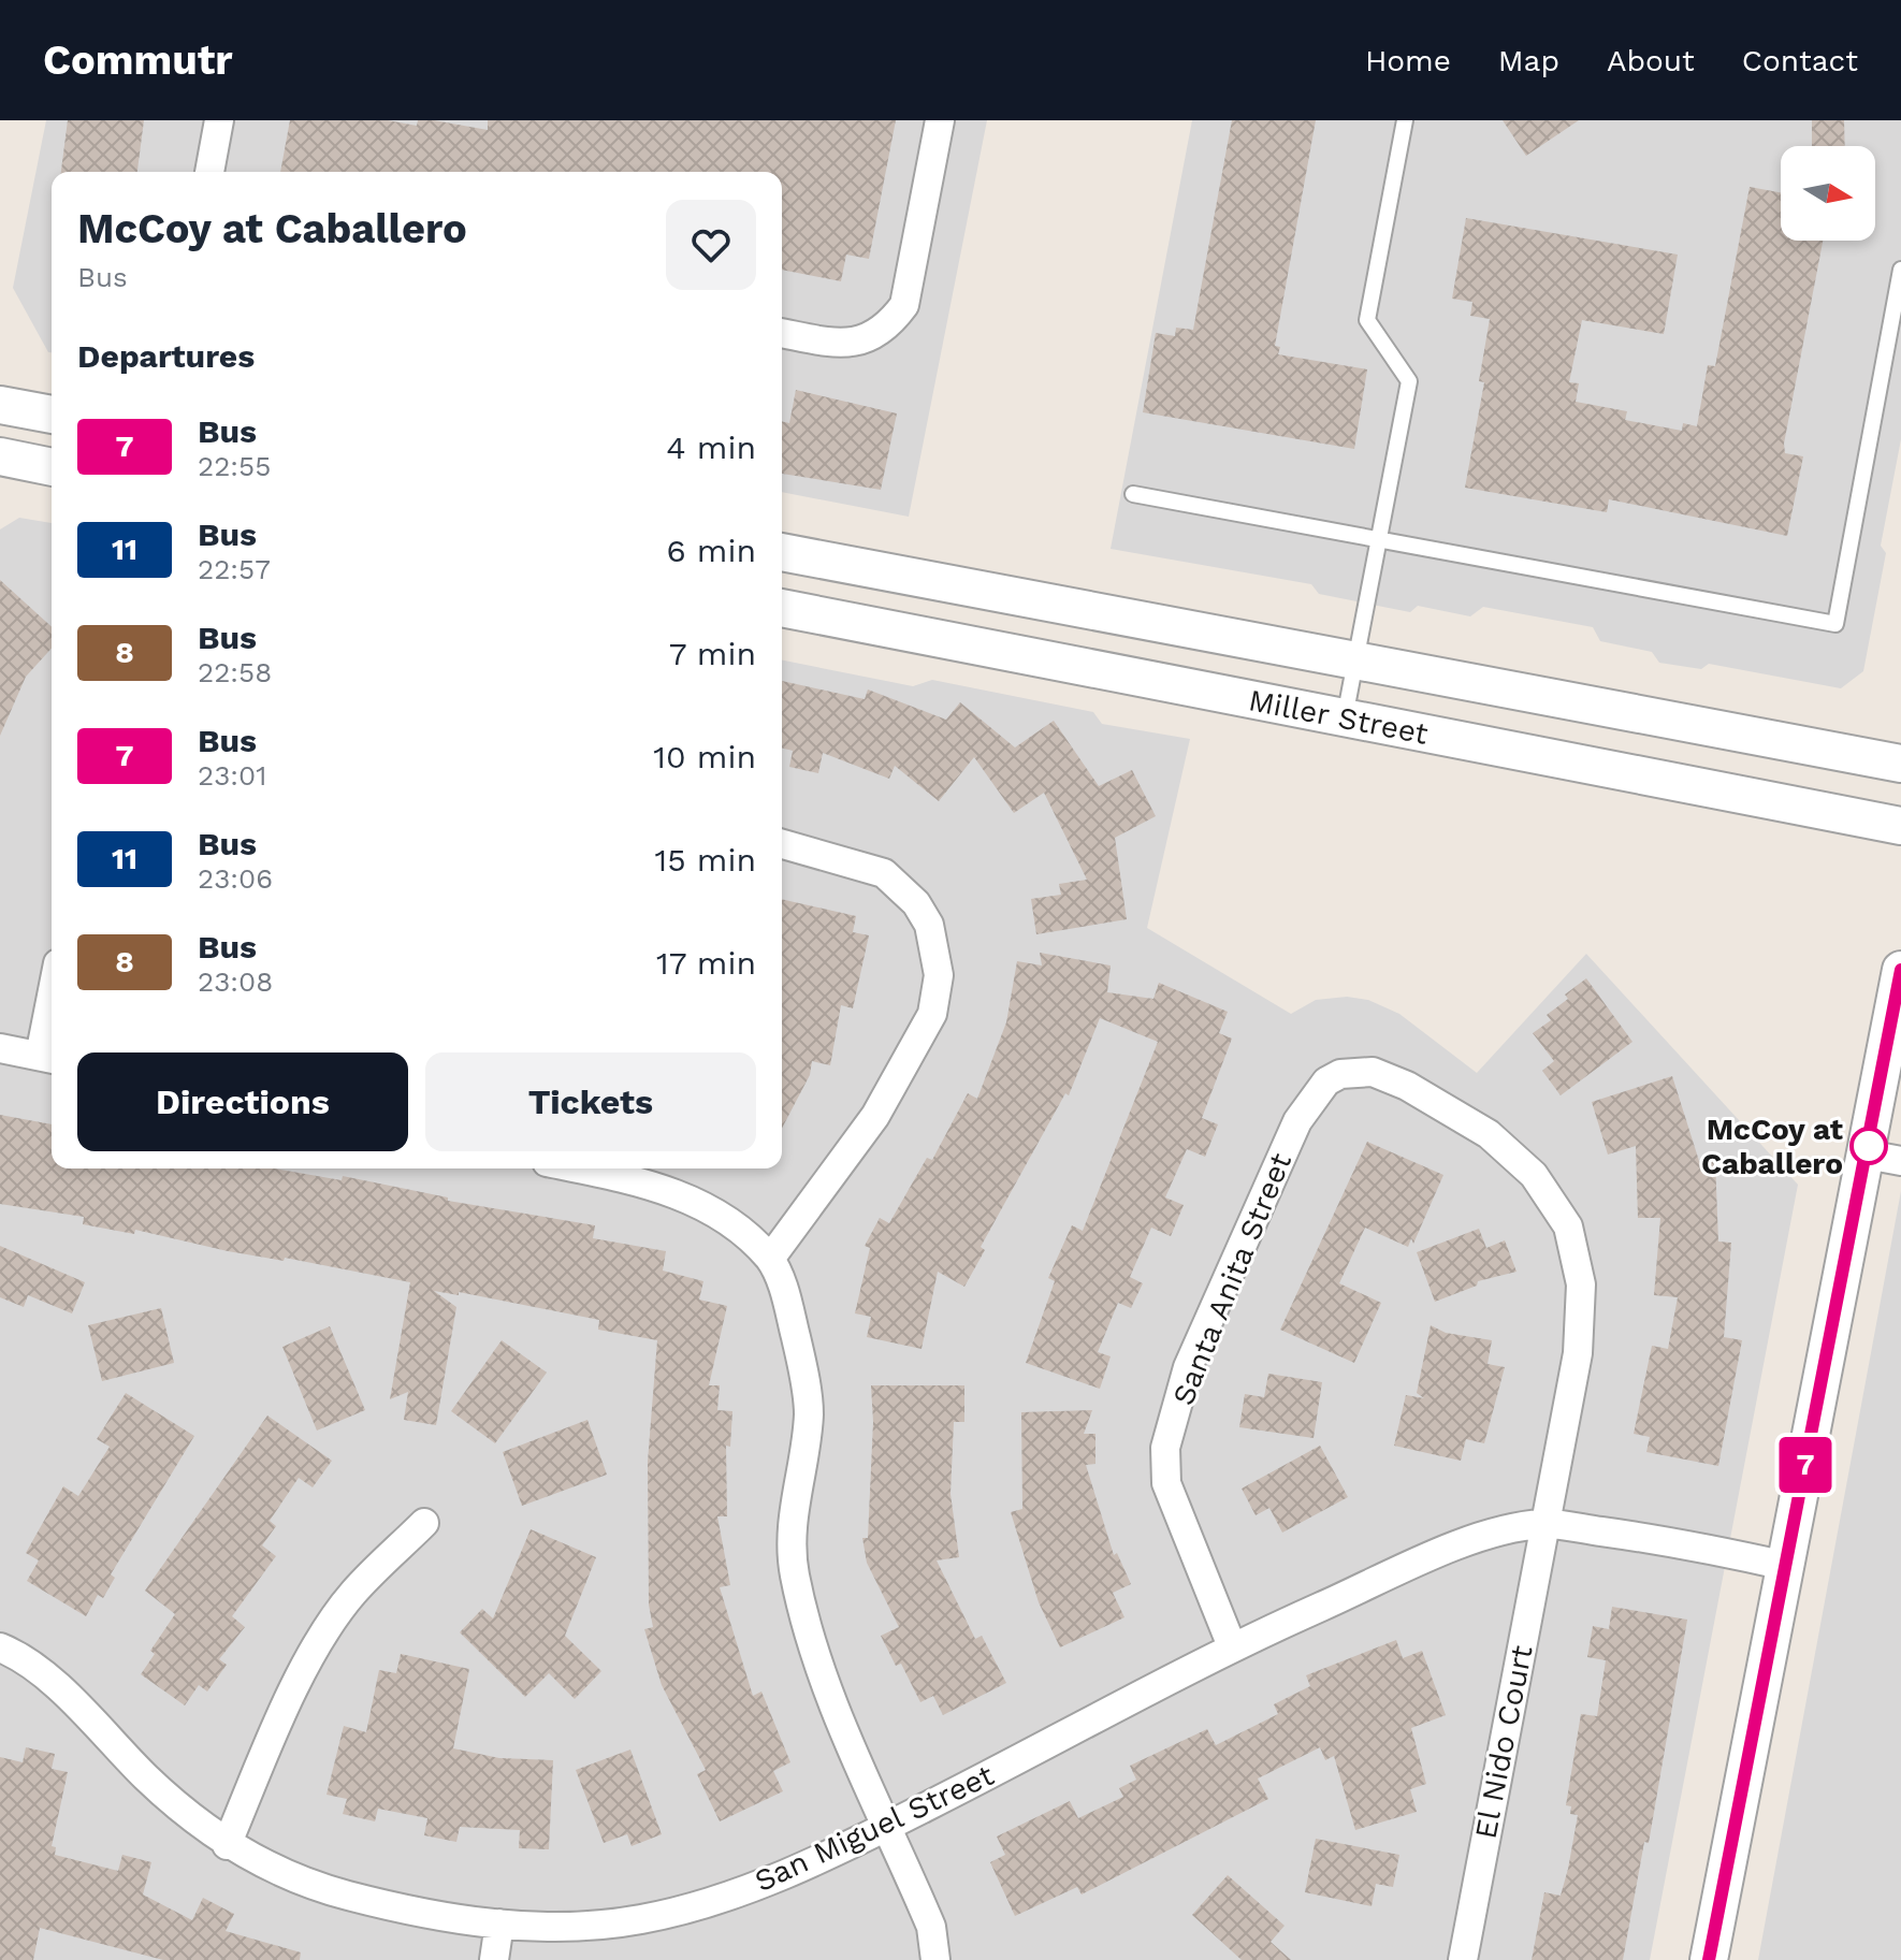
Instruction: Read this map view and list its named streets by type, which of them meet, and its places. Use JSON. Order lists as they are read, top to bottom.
{
  "streets": {
    "street": [
      "Miller Street",
      "Santa Anita Street",
      "El Nido Court",
      "San Miguel Street"
    ]
  },
  "crossings": [
    ["Santa Anita Street", "El Nido Court"],
    ["Santa Anita Street", "San Miguel Street"],
    ["El Nido Court", "San Miguel Street"]
  ],
  "places": ["McCoy at Caballero"],
  "lines": ["bus line 7"],
  "north": "right",
  "page": {
    "header": "Commutr",
    "nav": [
      "Home",
      "Map",
      "About",
      "Contact"
    ],
    "on_map": "7",
    "heading": [
      ["McCoy at Caballero", "Bus"],
      "Departures"
    ],
    "list": [
      {
        "mark": "7",
        "name": "Bus",
        "note": "22:55",
        "value": "4 min"
      },
      {
        "mark": "11",
        "name": "Bus",
        "note": "22:57",
        "value": "6 min"
      },
      {
        "mark": "8",
        "name": "Bus",
        "note": "22:58",
        "value": "7 min"
      },
      {
        "mark": "7",
        "name": "Bus",
        "note": "23:01",
        "value": "10 min"
      },
      {
        "mark": "11",
        "name": "Bus",
        "note": "23:06",
        "value": "15 min"
      },
      {
        "mark": "8",
        "name": "Bus",
        "note": "23:08",
        "value": "17 min"
      }
    ],
    "buttons": ["Directions", "Tickets"]
  }
}
